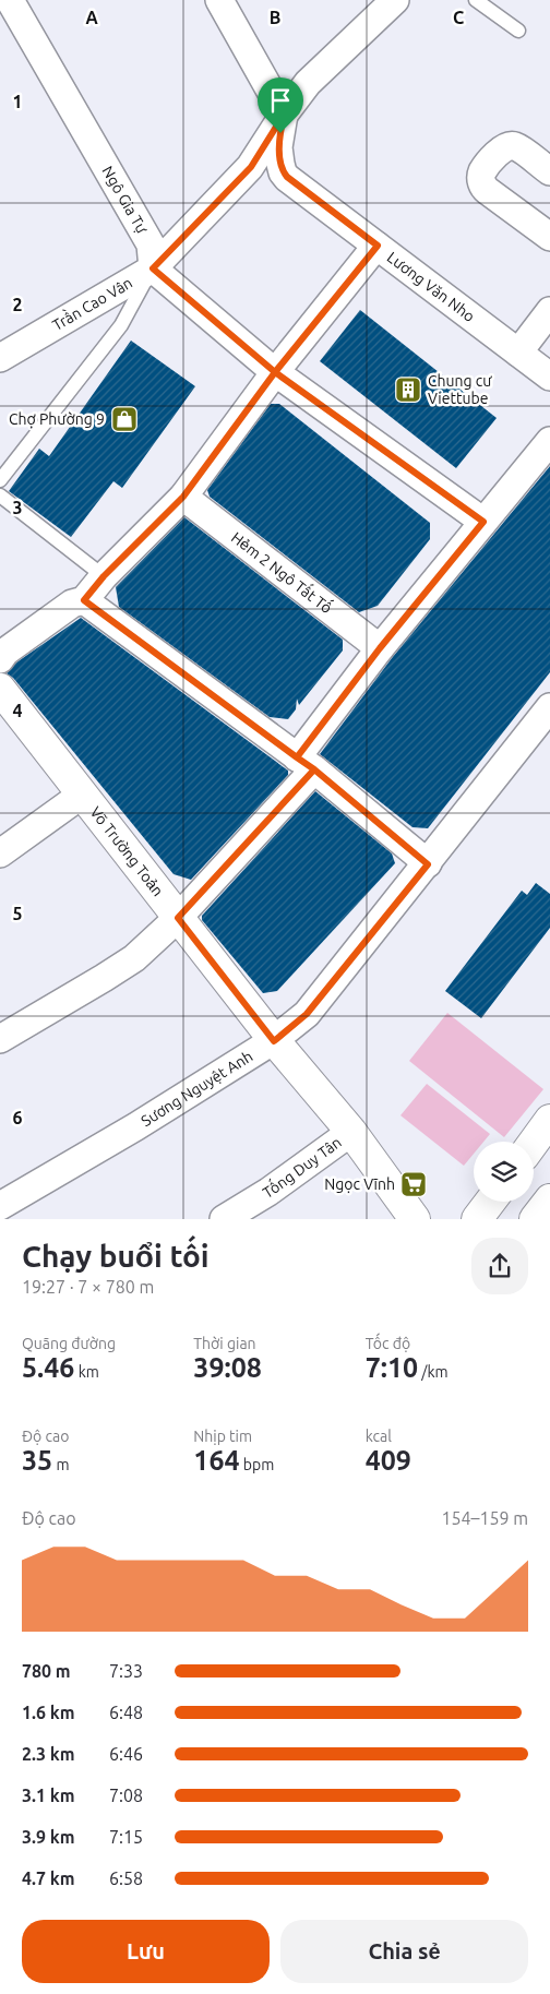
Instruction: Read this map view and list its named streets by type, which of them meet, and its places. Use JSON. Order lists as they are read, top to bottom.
{
  "streets": {
    "street": [
      "Ngô Gia Tự",
      "Lương Văn Nho",
      "Trần Cao Vân",
      "Hẻm 2 Ngô Tất Tố",
      "Võ Trường Toản",
      "Sương Nguyệt Anh",
      "Tống Duy Tân"
    ]
  },
  "crossings": [
    ["Ngô Gia Tự", "Trần Cao Vân"],
    ["Lương Văn Nho", "Trần Cao Vân"],
    ["Võ Trường Toản", "Sương Nguyệt Anh"],
    ["Võ Trường Toản", "Tống Duy Tân"]
  ],
  "places": {
    "building": ["Chung cư Viettube"],
    "shop": ["Chợ Phường 9"],
    "supermarket": ["Ngọc Vĩnh"]
  },
  "page": {
    "heading": ["Chạy buổi tối", "19:27 · 7 × 780 m"],
    "stats": [
      ["Quãng đường", "5.46 km"],
      ["Thời gian", "39:08"],
      ["Tốc độ", "7:10 /km"],
      ["Độ cao", "35 m"],
      ["Nhịp tim", "164 bpm"],
      ["kcal", "409"]
    ],
    "chart": ["Độ cao", "154–159 m"],
    "list": [
      {
        "name": "780 m",
        "note": "7:33"
      },
      {
        "name": "1.6 km",
        "note": "6:48"
      },
      {
        "name": "2.3 km",
        "note": "6:46"
      },
      {
        "name": "3.1 km",
        "note": "7:08"
      },
      {
        "name": "3.9 km",
        "note": "7:15"
      },
      {
        "name": "4.7 km",
        "note": "6:58"
      }
    ],
    "buttons": ["Lưu", "Chia sẻ"]
  },
  "grid": {
    "columns": ["A", "B", "C"],
    "rows": [
      "1",
      "2",
      "3",
      "4",
      "5",
      "6"
    ]
  }
}
